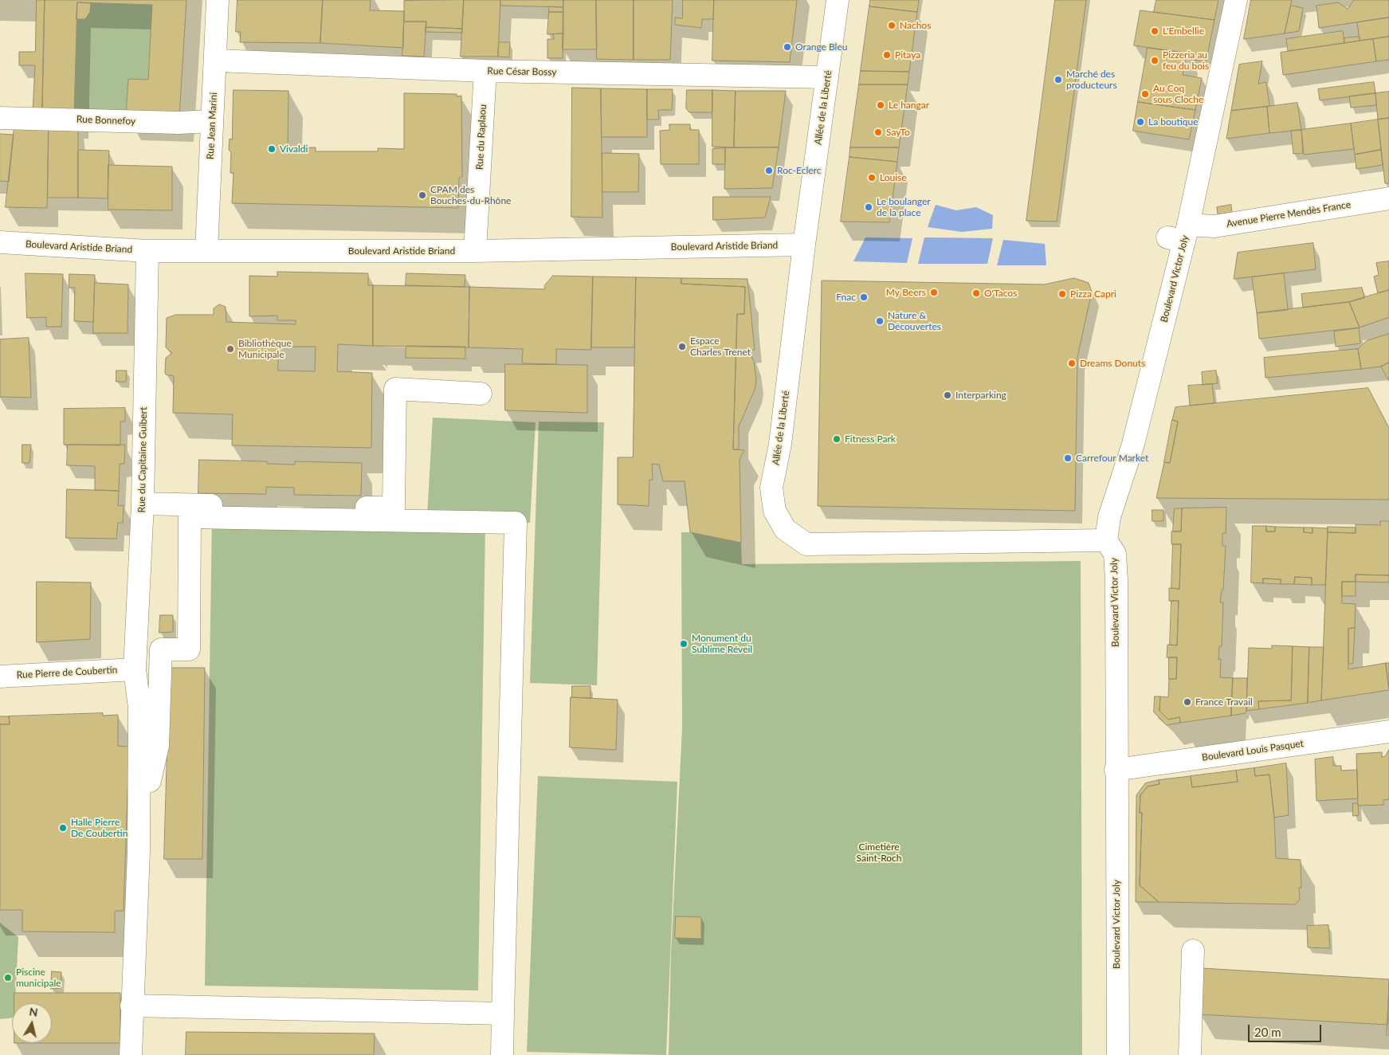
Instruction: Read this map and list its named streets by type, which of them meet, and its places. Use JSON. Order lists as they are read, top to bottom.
{
  "streets": {
    "street": [
      "Rue César Bossy",
      "Allée de la Liberté",
      "Rue Bonnefoy",
      "Rue Jean Marini",
      "Rue du Raplaou",
      "Avenue Pierre Mendès France",
      "Boulevard Aristide Briand",
      "Boulevard Victor Joly",
      "Rue du Capitaine Guibert",
      "Rue Pierre de Coubertin",
      "Boulevard Louis Pasquet"
    ]
  },
  "crossings": [
    ["Rue César Bossy", "Allée de la Liberté"],
    ["Rue César Bossy", "Rue Jean Marini"],
    ["Rue César Bossy", "Rue du Raplaou"],
    ["Allée de la Liberté", "Boulevard Aristide Briand"],
    ["Allée de la Liberté", "Boulevard Victor Joly"],
    ["Rue Bonnefoy", "Rue Jean Marini"],
    ["Rue Jean Marini", "Boulevard Aristide Briand"],
    ["Rue du Raplaou", "Boulevard Aristide Briand"],
    ["Avenue Pierre Mendès France", "Boulevard Victor Joly"],
    ["Boulevard Aristide Briand", "Rue du Capitaine Guibert"],
    ["Boulevard Victor Joly", "Boulevard Louis Pasquet"],
    ["Rue du Capitaine Guibert", "Rue Pierre de Coubertin"]
  ],
  "parks": ["Cimetière Saint-Roch"],
  "places": [
    "Nachos",
    "L'Embellie",
    "Orange Bleu",
    "Pitaya",
    "Pizzeria au feu du bois",
    "Marché des producteurs",
    "Au Coq sous Cloche",
    "Le hangar",
    "La boutique",
    "SayTo",
    "Vivaldi",
    "Roc-Eclerc",
    "Louise",
    "CPAM des Bouches-du-Rhône",
    "Le boulanger de la place",
    "My Beers",
    "O'Tacos",
    "Pizza Capri",
    "Fnac",
    "Nature & Découvertes",
    "Espace Charles Trenet",
    "Bibliothèque Municipale",
    "Dreams Donuts",
    "Interparking",
    "Fitness Park",
    "Carrefour Market",
    "Monument du Sublime Réveil",
    "France Travail",
    "Halle Pierre De Coubertin",
    "Piscine municipale"
  ],
  "scale_bar": "20 m",
  "north": "top"
}
